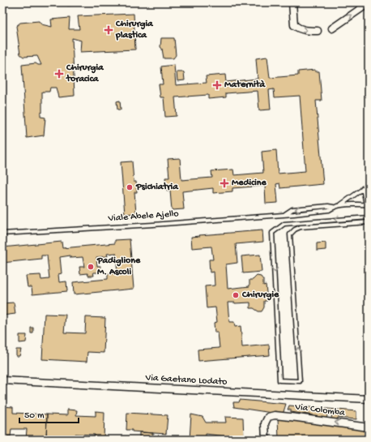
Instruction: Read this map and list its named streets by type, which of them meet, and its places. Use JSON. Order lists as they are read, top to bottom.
{
  "streets": {
    "street": ["Via Gaetano Lodato", "Via Colomba"],
    "lane": ["Viale Abele Ajello"]
  },
  "one_way": ["Via Colomba"],
  "places": {
    "health": [
      "Chirurgia plastica",
      "Chirurgia toracica",
      "Maternità",
      "Medicine"
    ],
    "other": ["Psichiatria", "Padiglione M. Ascoli", "Chirurgie"]
  },
  "scale_bar": "50 m"
}
